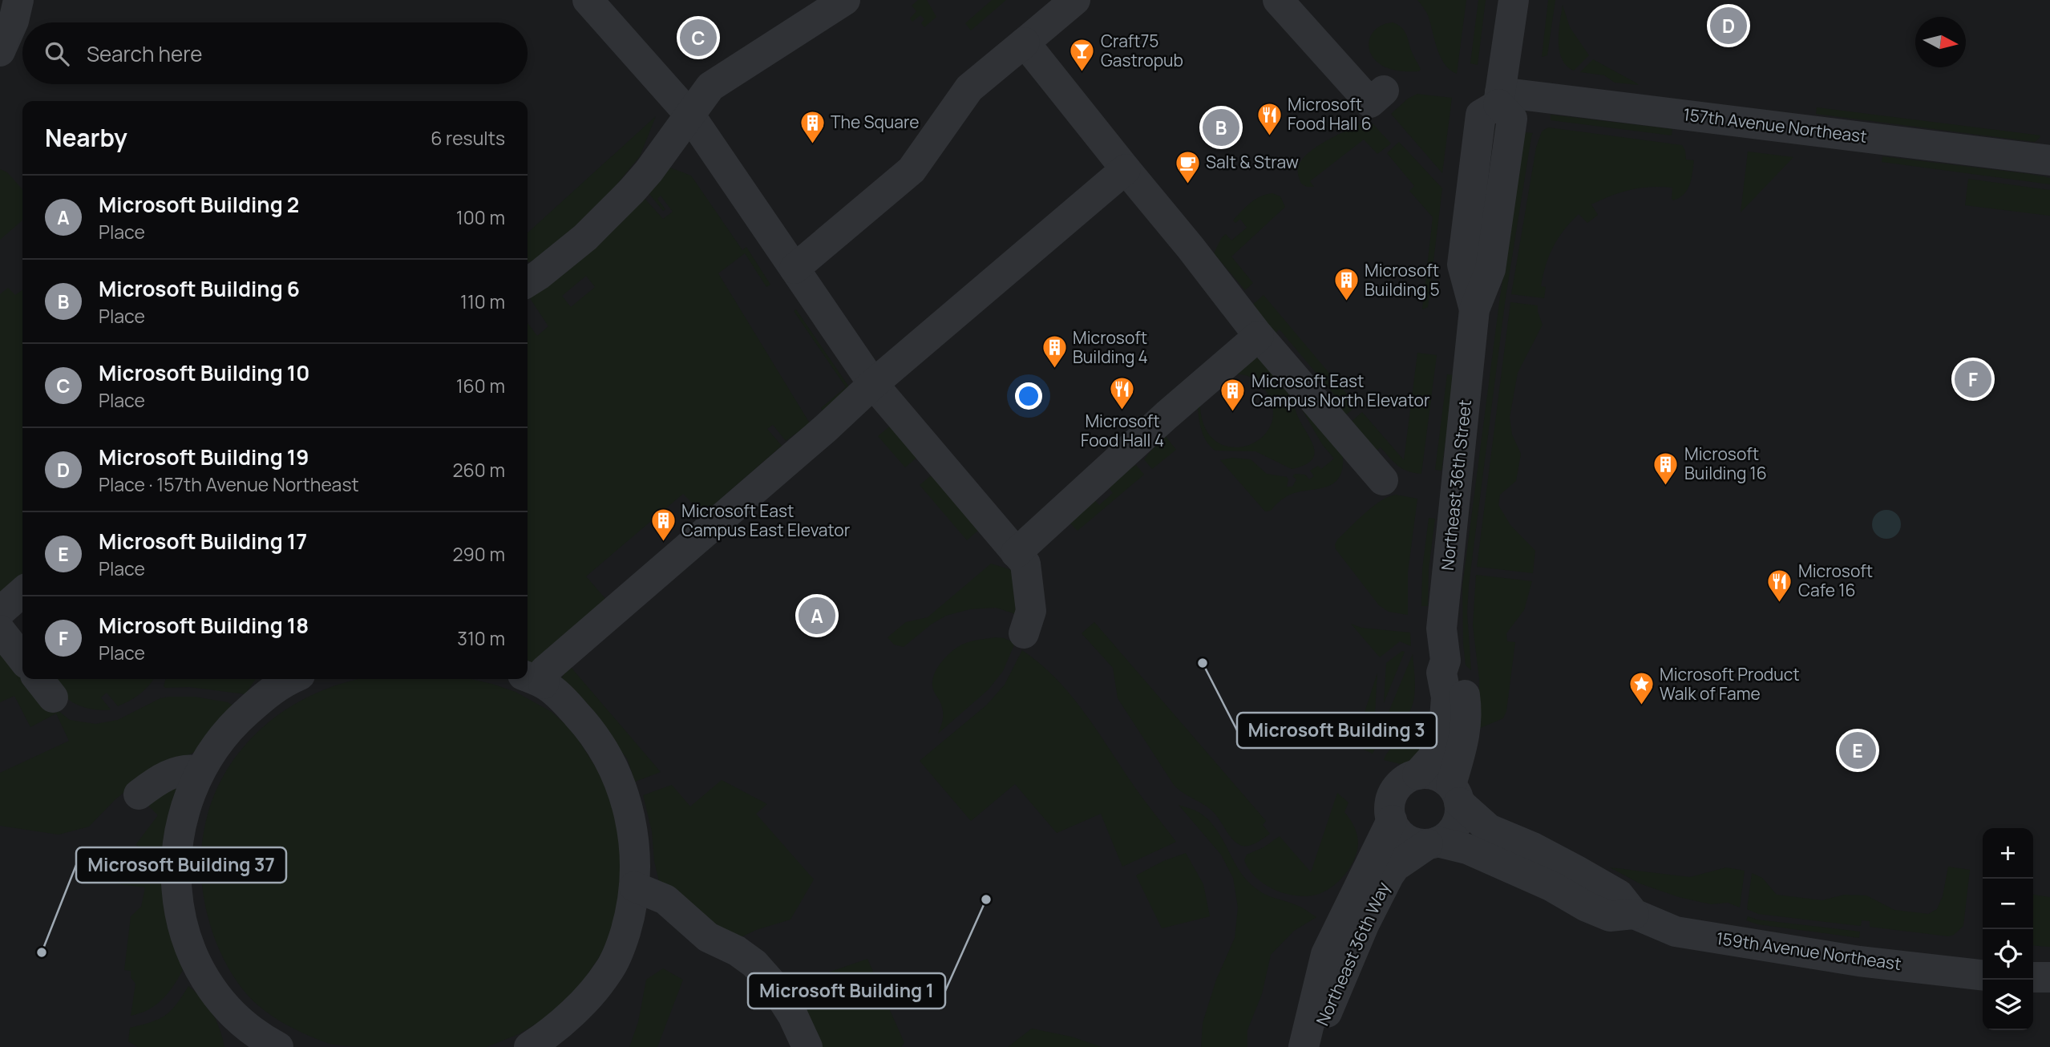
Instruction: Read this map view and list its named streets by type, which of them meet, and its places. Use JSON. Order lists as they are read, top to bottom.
{
  "streets": {
    "street": [
      "157th Avenue Northeast",
      "Northeast 36th Street",
      "159th Avenue Northeast",
      "Northeast 36th Way"
    ]
  },
  "crossings": [
    ["157th Avenue Northeast", "Northeast 36th Street"],
    ["Northeast 36th Street", "159th Avenue Northeast"],
    ["Northeast 36th Street", "Northeast 36th Way"],
    ["159th Avenue Northeast", "Northeast 36th Way"]
  ],
  "places": {
    "bar": ["Craft75 Gastropub"],
    "restaurant": ["Microsoft Food Hall 6", "Microsoft Food Hall 4", "Microsoft Cafe 16"],
    "building": [
      "The Square",
      "Microsoft Building 5",
      "Microsoft Building 4",
      "Microsoft East Campus North Elevator",
      "Microsoft Building 16",
      "Microsoft East Campus East Elevator"
    ],
    "cafe": ["Salt & Straw"],
    "other": ["Microsoft Building 3", "Microsoft Building 1", "Microsoft Building 37"],
    "place": ["Microsoft Product Walk of Fame"]
  },
  "north": "right",
  "page": {
    "pins": [
      "D",
      "C",
      "B",
      "F",
      "A",
      "E"
    ],
    "search": "Search here",
    "heading": ["Nearby", "6 results"],
    "list": [
      {
        "mark": "A",
        "name": "Microsoft Building 2",
        "note": "Place",
        "value": "100 m"
      },
      {
        "mark": "B",
        "name": "Microsoft Building 6",
        "note": "Place",
        "value": "110 m"
      },
      {
        "mark": "C",
        "name": "Microsoft Building 10",
        "note": "Place",
        "value": "160 m"
      },
      {
        "mark": "D",
        "name": "Microsoft Building 19",
        "note": "Place · 157th Avenue Northeast",
        "value": "260 m"
      },
      {
        "mark": "E",
        "name": "Microsoft Building 17",
        "note": "Place",
        "value": "290 m"
      },
      {
        "mark": "F",
        "name": "Microsoft Building 18",
        "note": "Place",
        "value": "310 m"
      }
    ],
    "map_buttons": ["+", "−"]
  }
}
